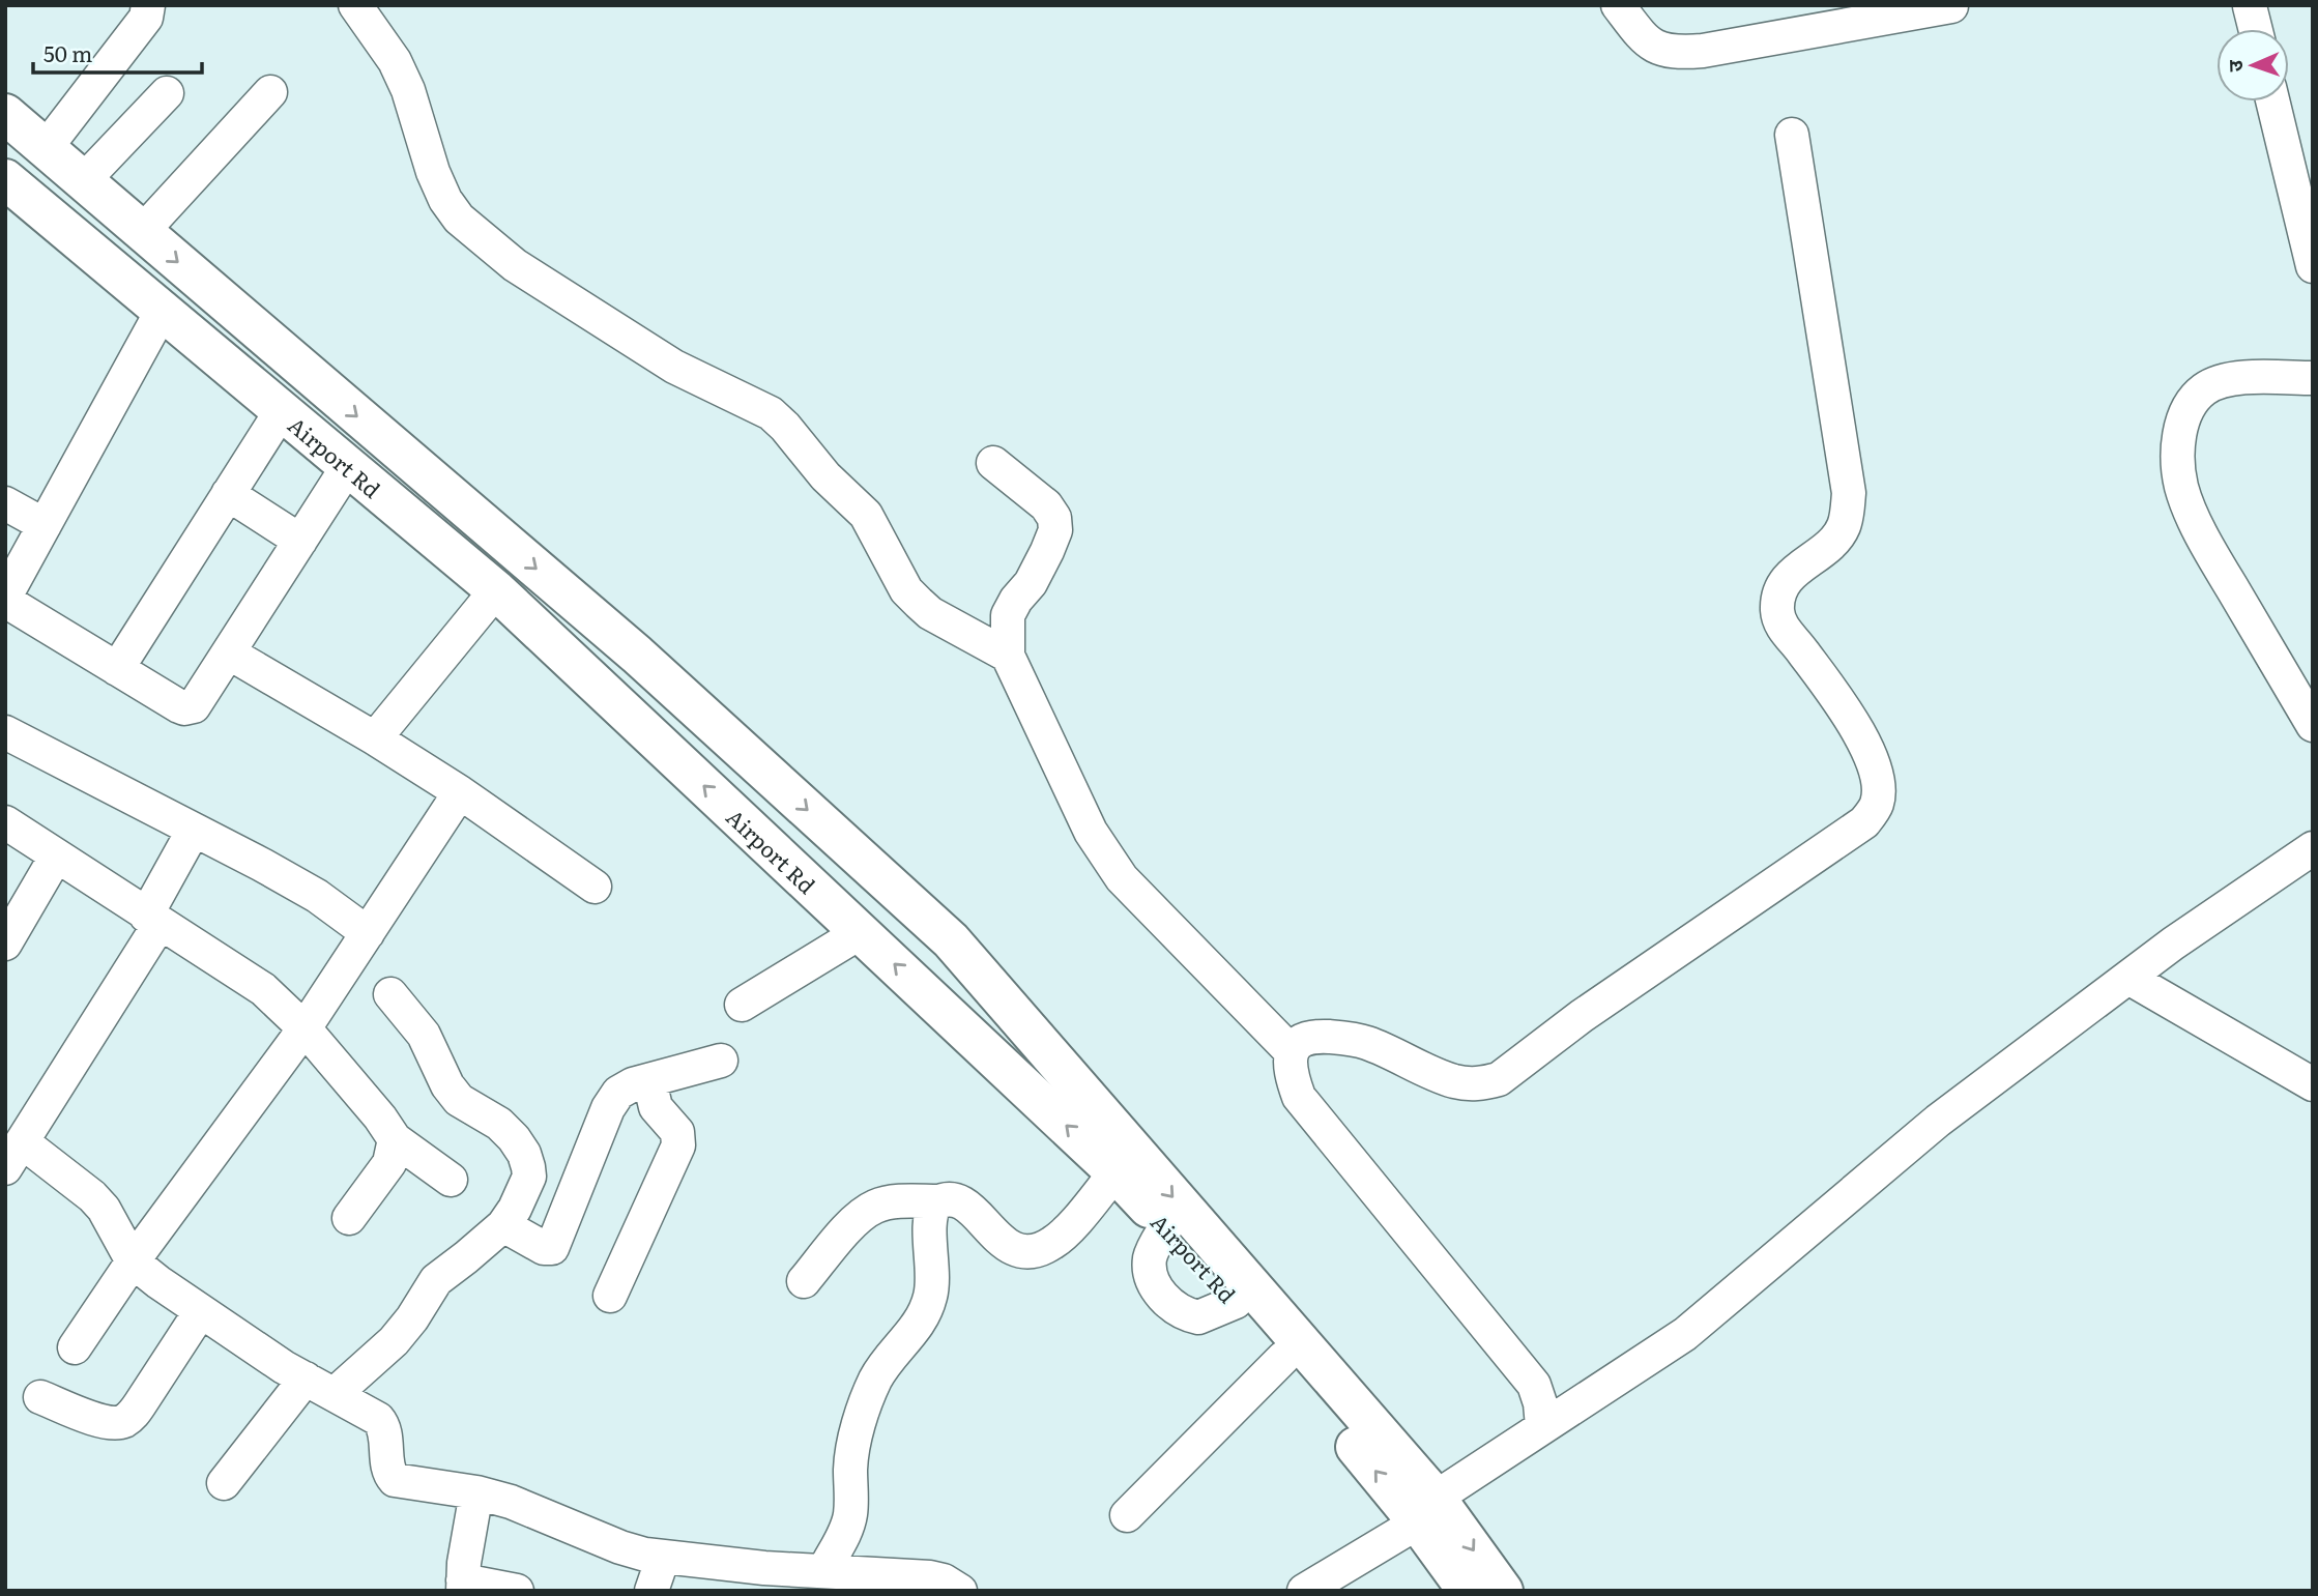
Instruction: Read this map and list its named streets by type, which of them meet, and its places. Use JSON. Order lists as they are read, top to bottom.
{
  "streets": {
    "main road": ["Airport Rd"]
  },
  "scale_bar": "50 m",
  "north": "left"
}
